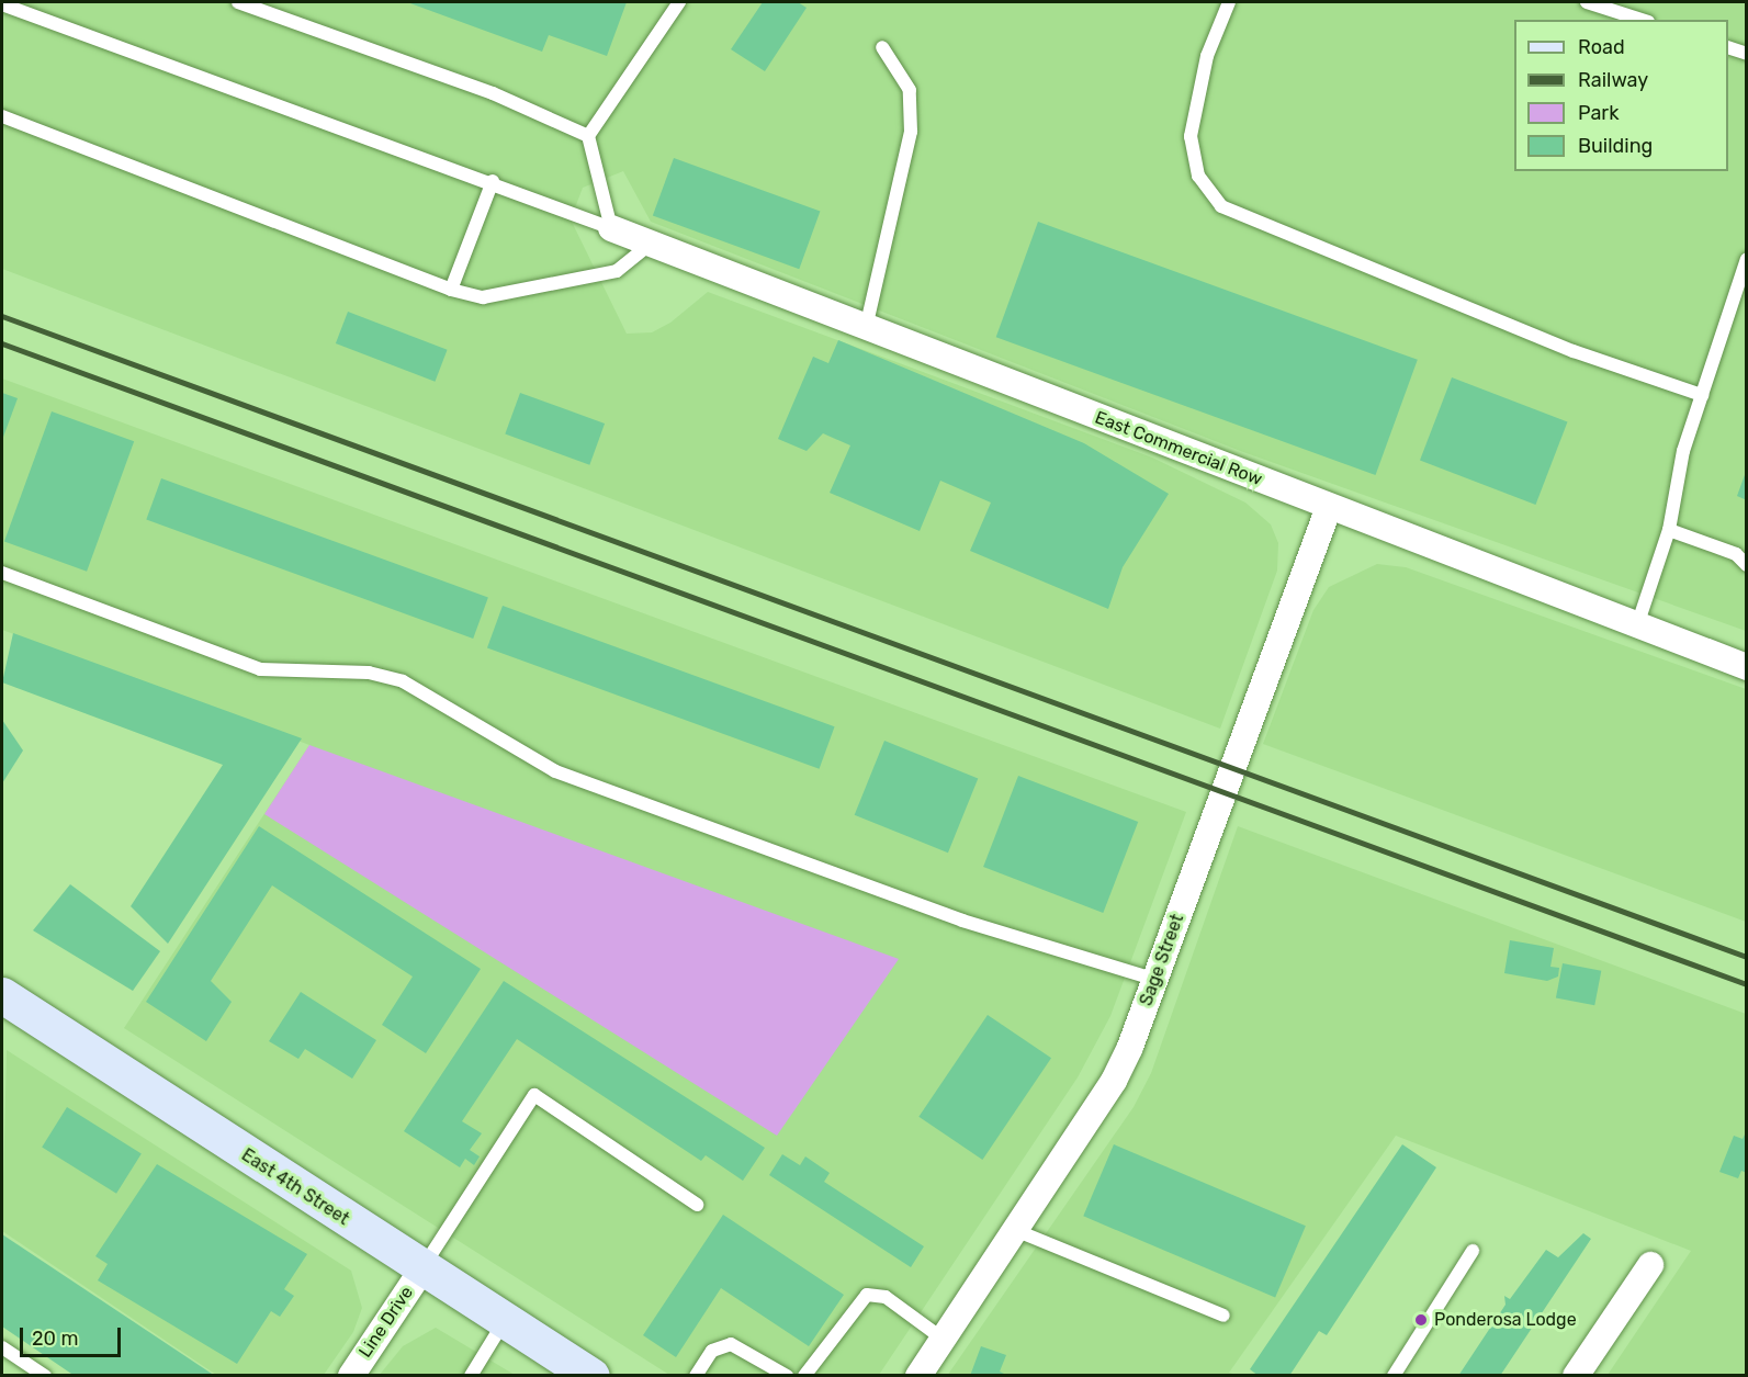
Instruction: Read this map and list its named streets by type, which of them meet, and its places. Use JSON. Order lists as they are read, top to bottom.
{
  "streets": {
    "main road": ["East 4th Street"],
    "street": ["East Commercial Row", "Sage Street", "Line Drive"]
  },
  "crossings": [
    ["East Commercial Row", "Sage Street"],
    ["East 4th Street", "Line Drive"]
  ],
  "places": ["Ponderosa Lodge"],
  "legend": [
    "Road",
    "Railway",
    "Park",
    "Building"
  ],
  "scale_bar": "20 m"
}
